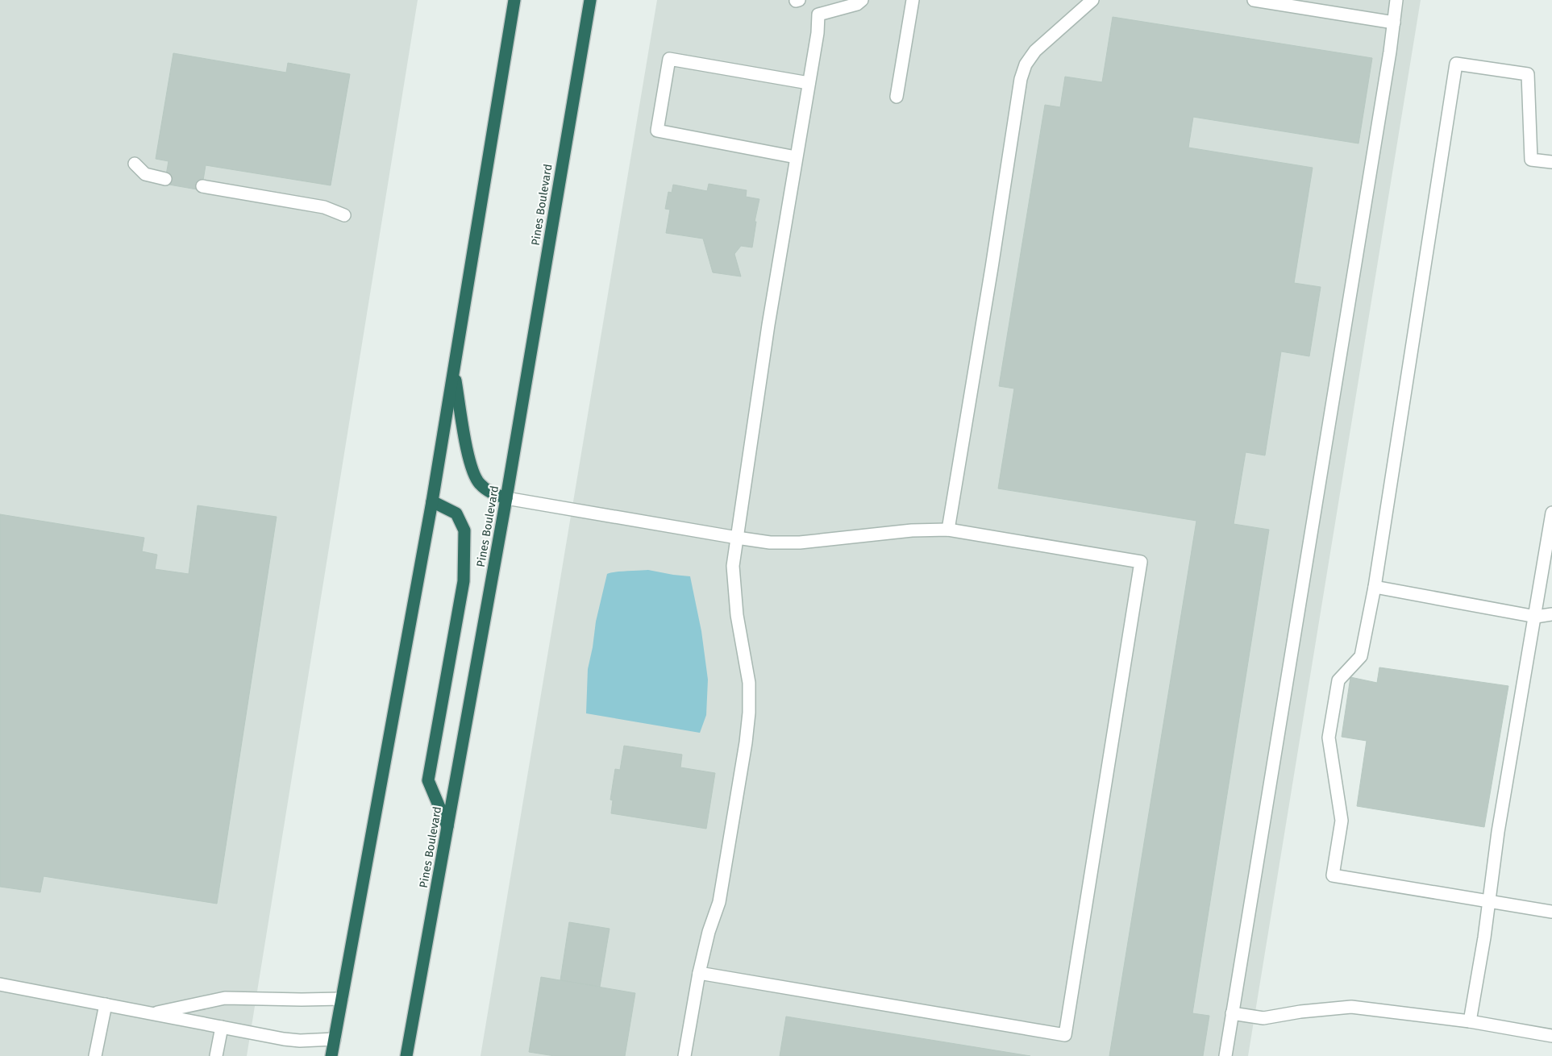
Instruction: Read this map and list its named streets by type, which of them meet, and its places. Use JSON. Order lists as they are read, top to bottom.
{
  "streets": {
    "highway": ["Pines Boulevard"]
  }
}
